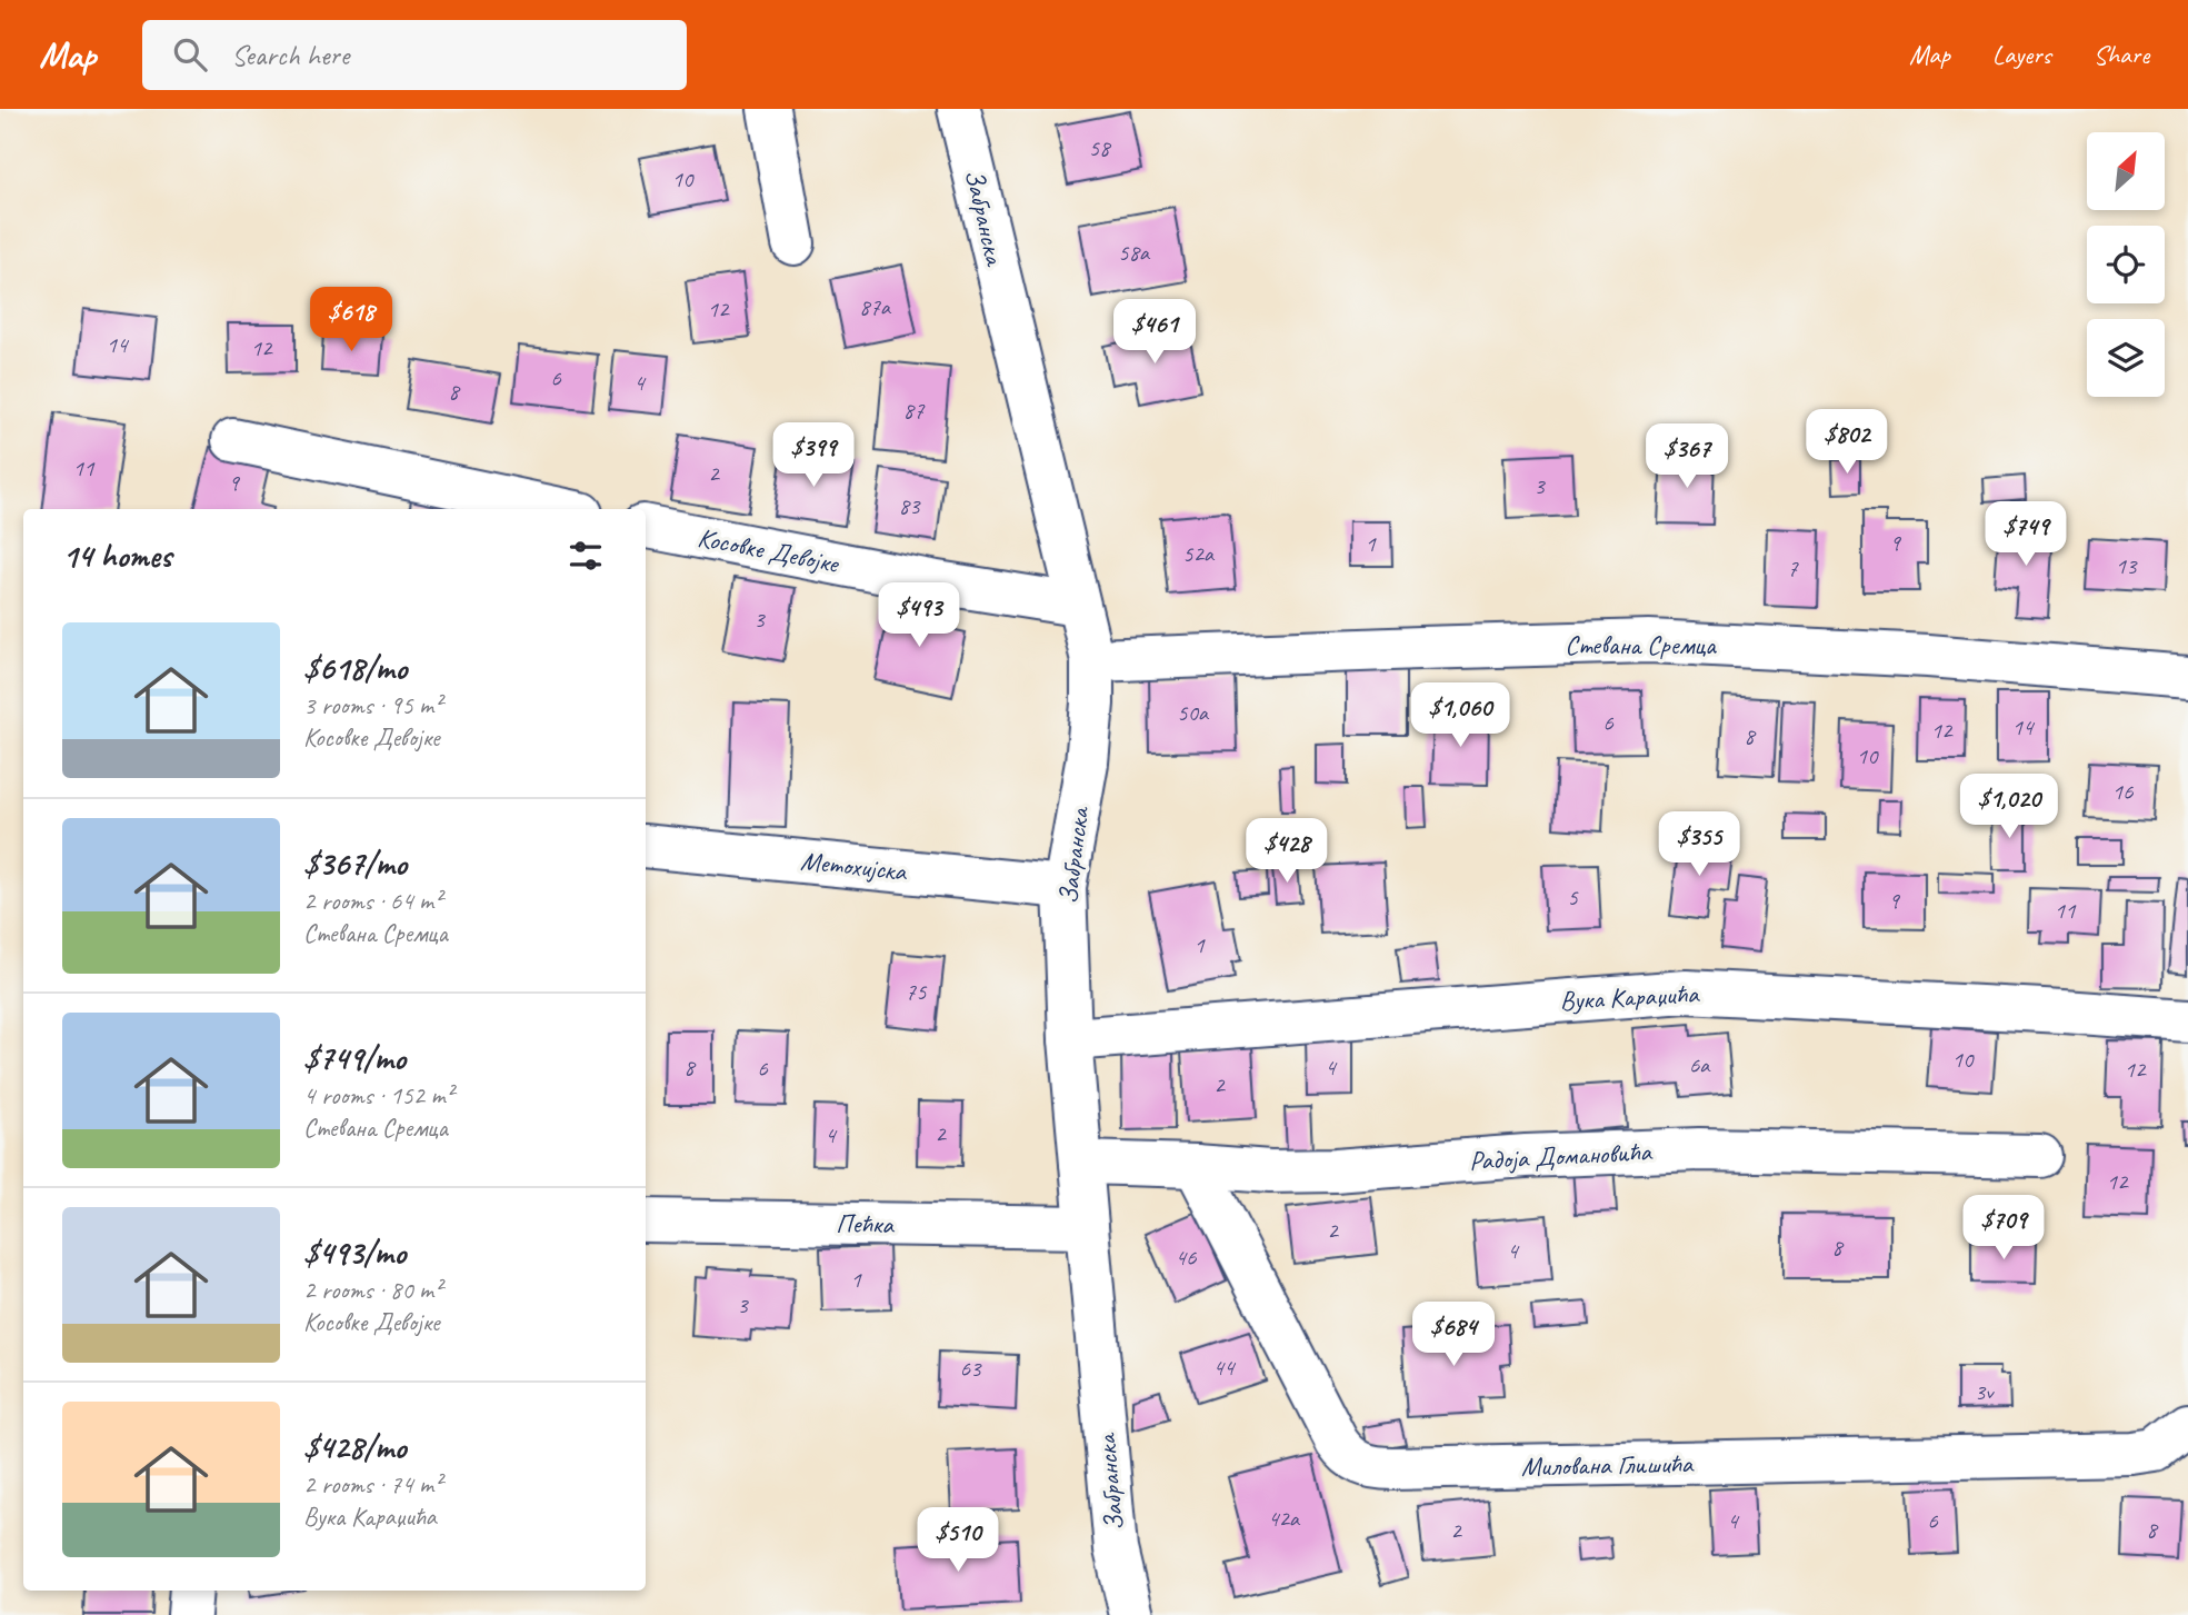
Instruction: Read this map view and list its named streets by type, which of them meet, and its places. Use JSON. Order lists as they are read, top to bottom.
{
  "streets": {
    "street": [
      "Забранска",
      "Косовке Девојке",
      "Стевана Сремца",
      "Метохијска",
      "Вука Караџића",
      "Радоја Домановића",
      "Пећка",
      "Милована Глишића"
    ]
  },
  "crossings": [
    ["Забранска", "Косовке Девојке"],
    ["Забранска", "Стевана Сремца"],
    ["Забранска", "Метохијска"],
    ["Забранска", "Вука Караџића"],
    ["Забранска", "Радоја Домановића"],
    ["Забранска", "Пећка"],
    ["Радоја Домановића", "Милована Глишића"]
  ],
  "house_numbers": [
    "58",
    "10",
    "58a",
    "87a",
    "12",
    "14",
    "12",
    "6",
    "4",
    "8",
    "87",
    "11",
    "2",
    "9",
    "3",
    "83",
    "9",
    "1",
    "52a",
    "13",
    "7",
    "3",
    "50a",
    "6",
    "14",
    "12",
    "8",
    "10",
    "16",
    "5",
    "9",
    "11",
    "1",
    "75",
    "10",
    "6a",
    "8",
    "4",
    "6",
    "12",
    "2",
    "2",
    "4",
    "12",
    "2",
    "8",
    "4",
    "46",
    "1",
    "3",
    "44",
    "63",
    "3v",
    "42a",
    "4",
    "6",
    "8",
    "2"
  ],
  "north": "top right",
  "page": {
    "header": "Map",
    "search": "Search here",
    "nav": ["Map", "Layers", "Share"],
    "price": [
      "$618",
      "$461",
      "$802",
      "$399",
      "$367",
      "$749",
      "$493",
      "$1,060",
      "$1,020",
      "$355",
      "$428",
      "$709",
      "$684",
      "$510"
    ],
    "heading": "14 homes",
    "list": [
      {
        "name": "$618/mo",
        "note": "3 rooms · 95 m² · Косовке Девојке"
      },
      {
        "name": "$367/mo",
        "note": "2 rooms · 64 m² · Стевана Сремца"
      },
      {
        "name": "$749/mo",
        "note": "4 rooms · 152 m² · Стевана Сремца"
      },
      {
        "name": "$493/mo",
        "note": "2 rooms · 80 m² · Косовке Девојке"
      },
      {
        "name": "$428/mo",
        "note": "2 rooms · 74 m² · Вука Караџића"
      }
    ]
  }
}
